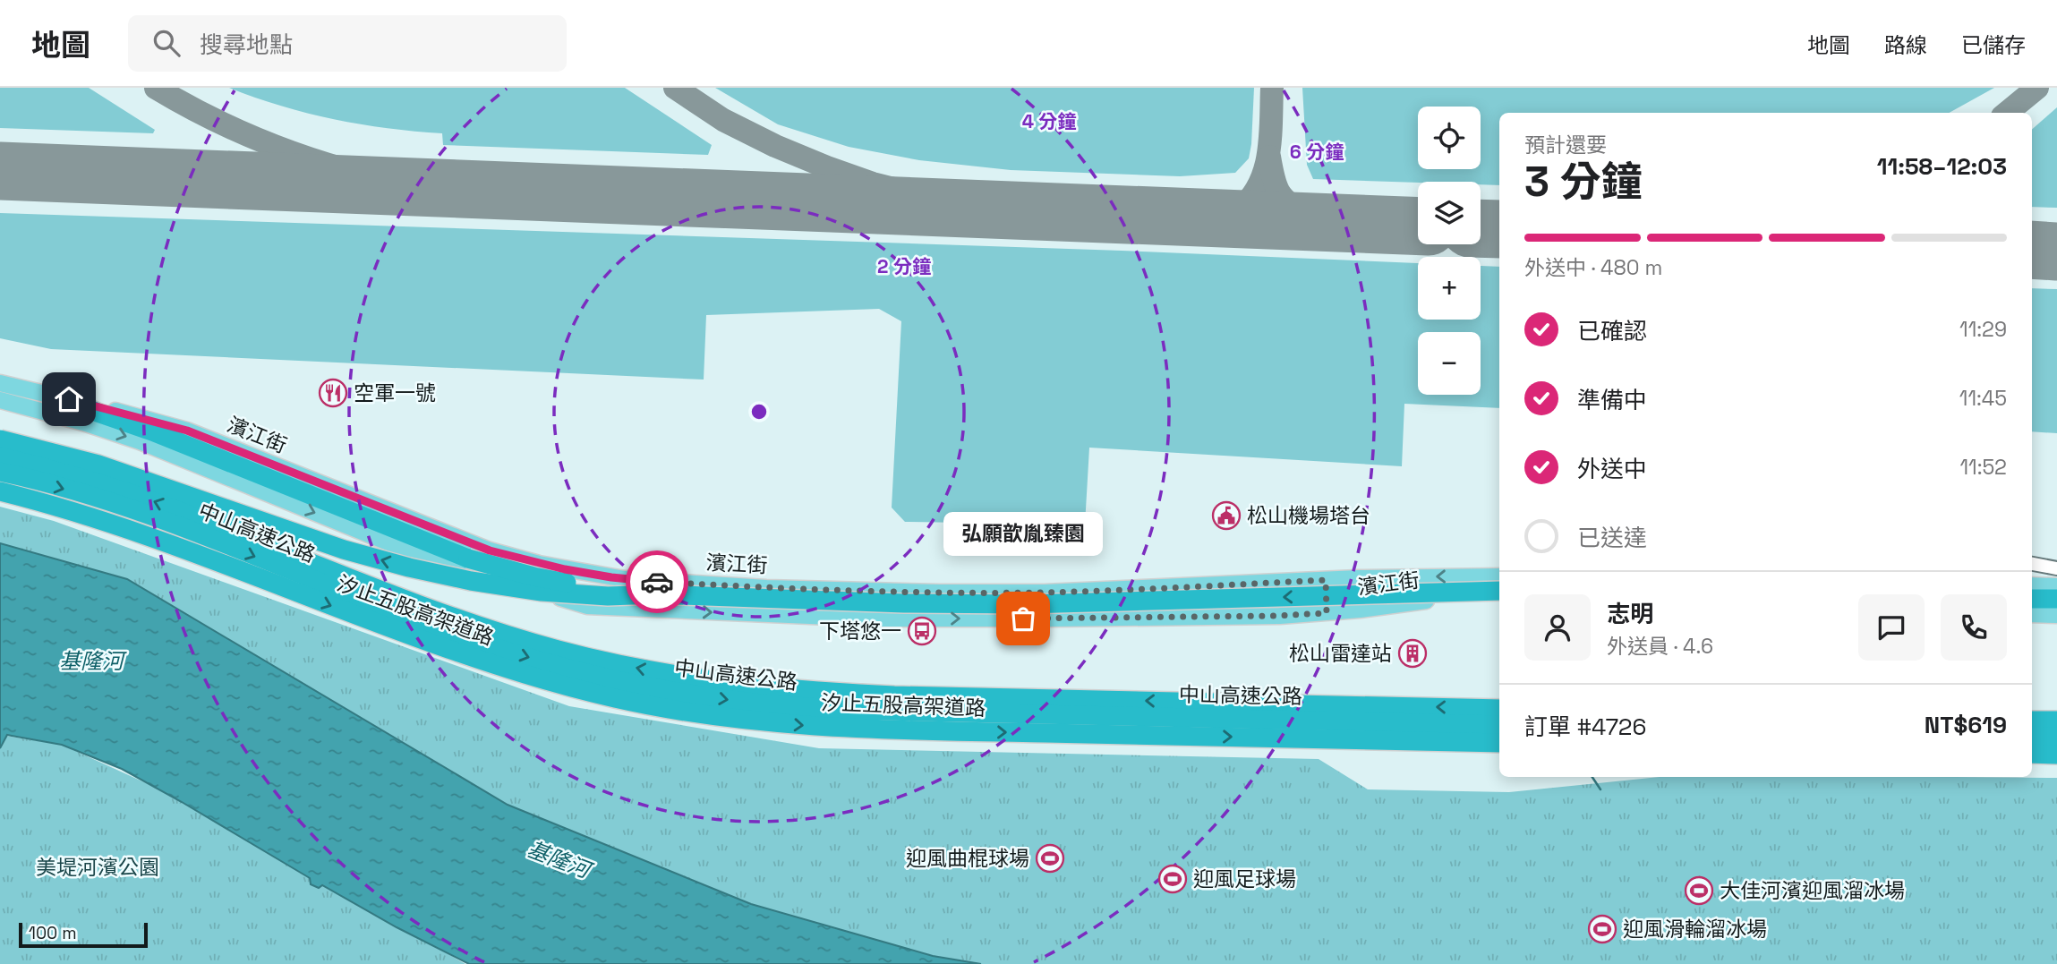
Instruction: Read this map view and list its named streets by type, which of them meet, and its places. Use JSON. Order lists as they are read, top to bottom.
{
  "streets": {
    "highway": ["中山高速公路", "汐止五股高架道路"],
    "main road": ["濱江街"]
  },
  "water": ["基隆河"],
  "parks": ["美堤河濱公園"],
  "places": {
    "restaurant": ["空軍一號"],
    "public building": ["松山機場塔台"],
    "other": ["弘願歆胤臻園"],
    "bus stop": ["下塔悠一"],
    "building": ["松山雷達站"],
    "sports": [
      "迎風曲棍球場",
      "迎風足球場",
      "大佳河濱迎風溜冰場",
      "迎風滑輪溜冰場"
    ]
  },
  "scale_bar": "100 m",
  "page": {
    "header": "地圖",
    "search": "搜尋地點",
    "nav": ["地圖", "路線", "已儲存"],
    "map_buttons": ["+", "−"],
    "heading": ["3 分鐘", "預計還要", "11:58–12:03"],
    "panel": [
      "志明",
      "外送員 · 4.6",
      "訂單 #4726",
      "NT$619"
    ],
    "bar": "外送中 · 480 m",
    "list": [
      ["已確認", "11:29"],
      ["準備中", "11:45"],
      ["外送中", "11:52"],
      "已送達"
    ],
    "bubble": "弘願歆胤臻園",
    "scale": "100 m"
  },
  "rings": ["4 分鐘", "6 分鐘", "2 分鐘"]
}
